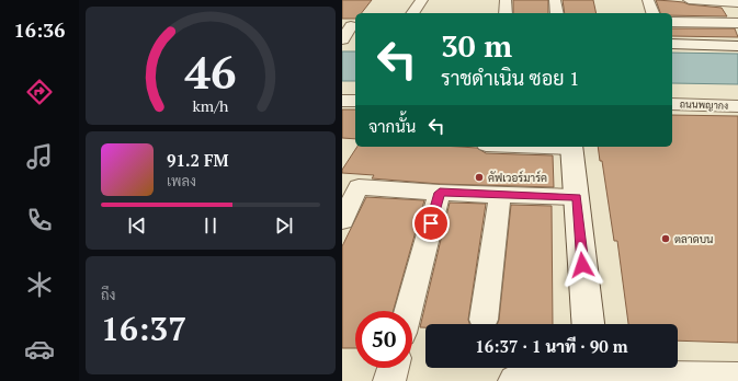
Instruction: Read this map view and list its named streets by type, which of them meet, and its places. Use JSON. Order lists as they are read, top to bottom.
{
  "streets": {
    "street": ["ถนนพญากง"]
  },
  "places": ["คัฟเวอร์มาร์ค", "ตลาดบน"],
  "page": {
    "tabs": "16:36",
    "turn": ["30 m", "ราชดำเนิน ซอย 1"],
    "then": "จากนั้น",
    "song": ["91.2 FM", "เพลง"],
    "tile": ["ถึง", "16:37"],
    "limit": "50",
    "trip": "16:37 · 1 นาที · 90 m",
    "gauge": ["46", "km/h"]
  }
}
